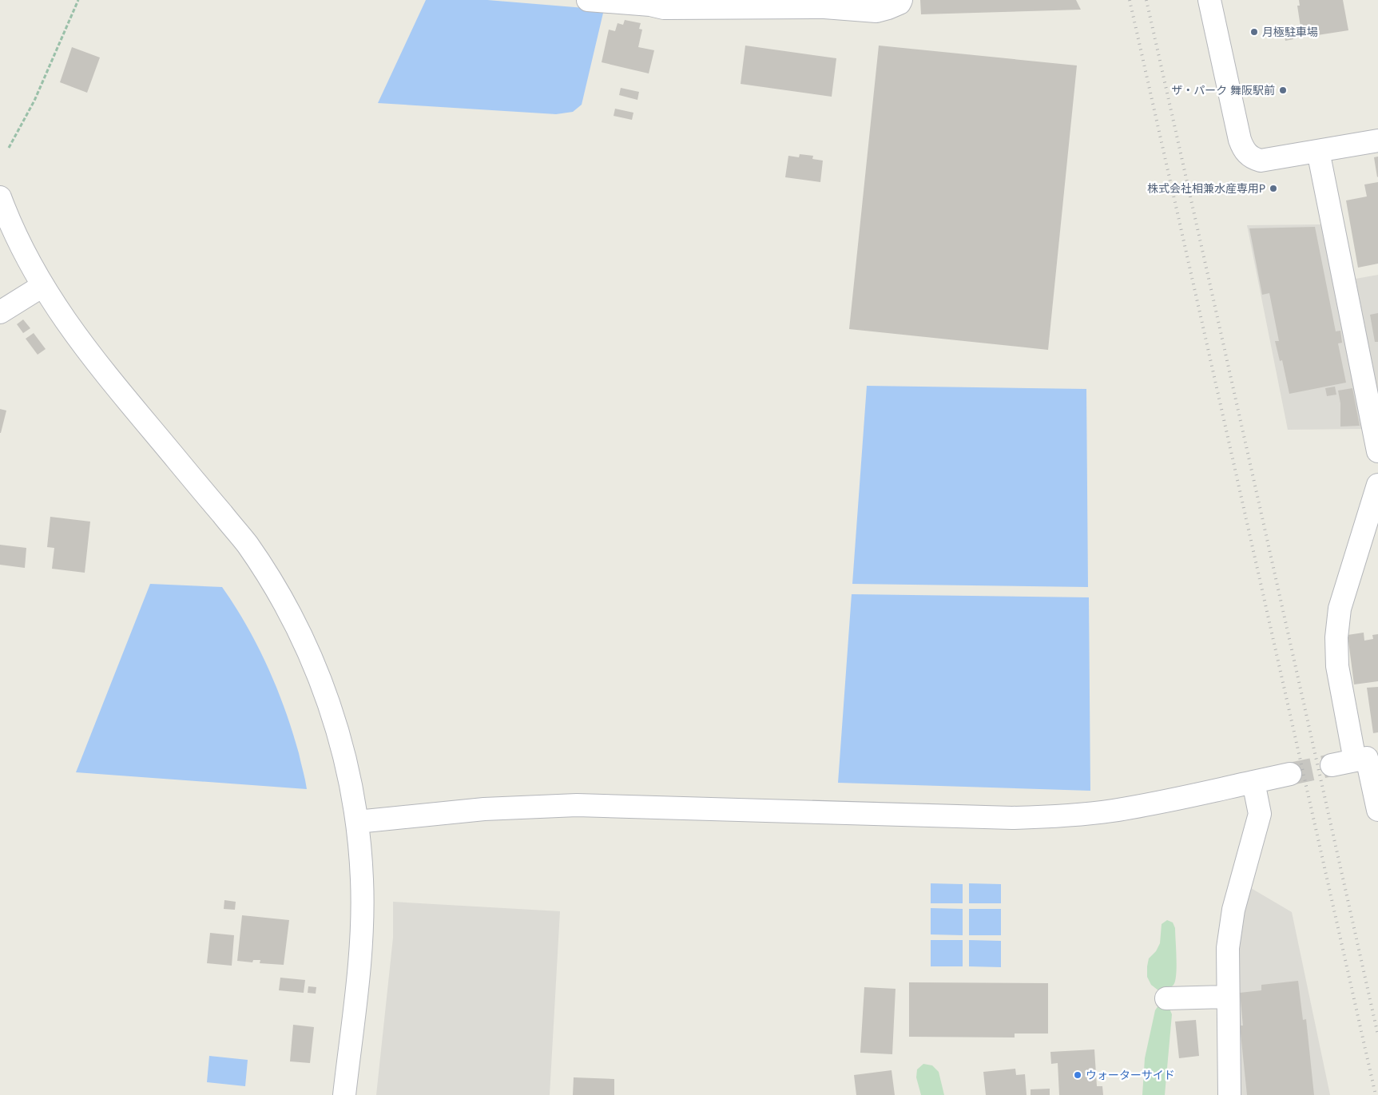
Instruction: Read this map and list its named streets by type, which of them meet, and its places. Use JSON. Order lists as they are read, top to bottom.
{
  "places": [
    "月極駐車場",
    "ザ・パーク 舞阪駅前",
    "株式会社相兼水産専用P",
    "ウォーターサイド"
  ]
}
